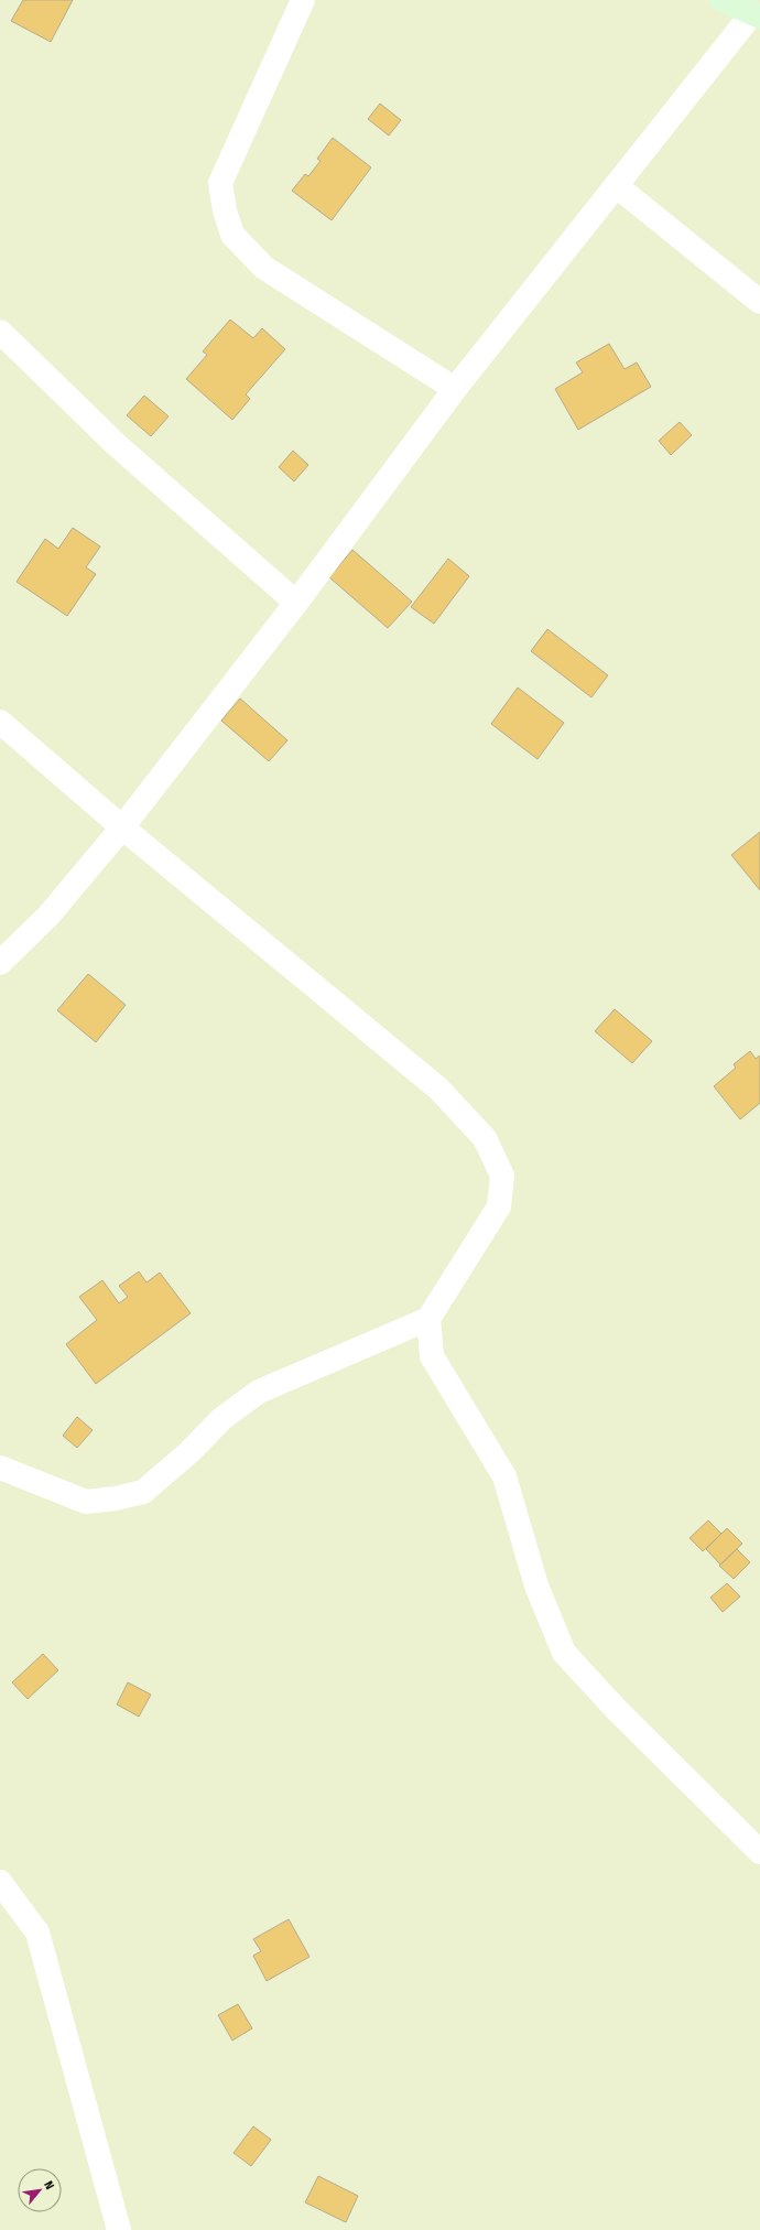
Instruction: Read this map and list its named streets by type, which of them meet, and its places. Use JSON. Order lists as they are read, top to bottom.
{
  "north": "top right"
}
